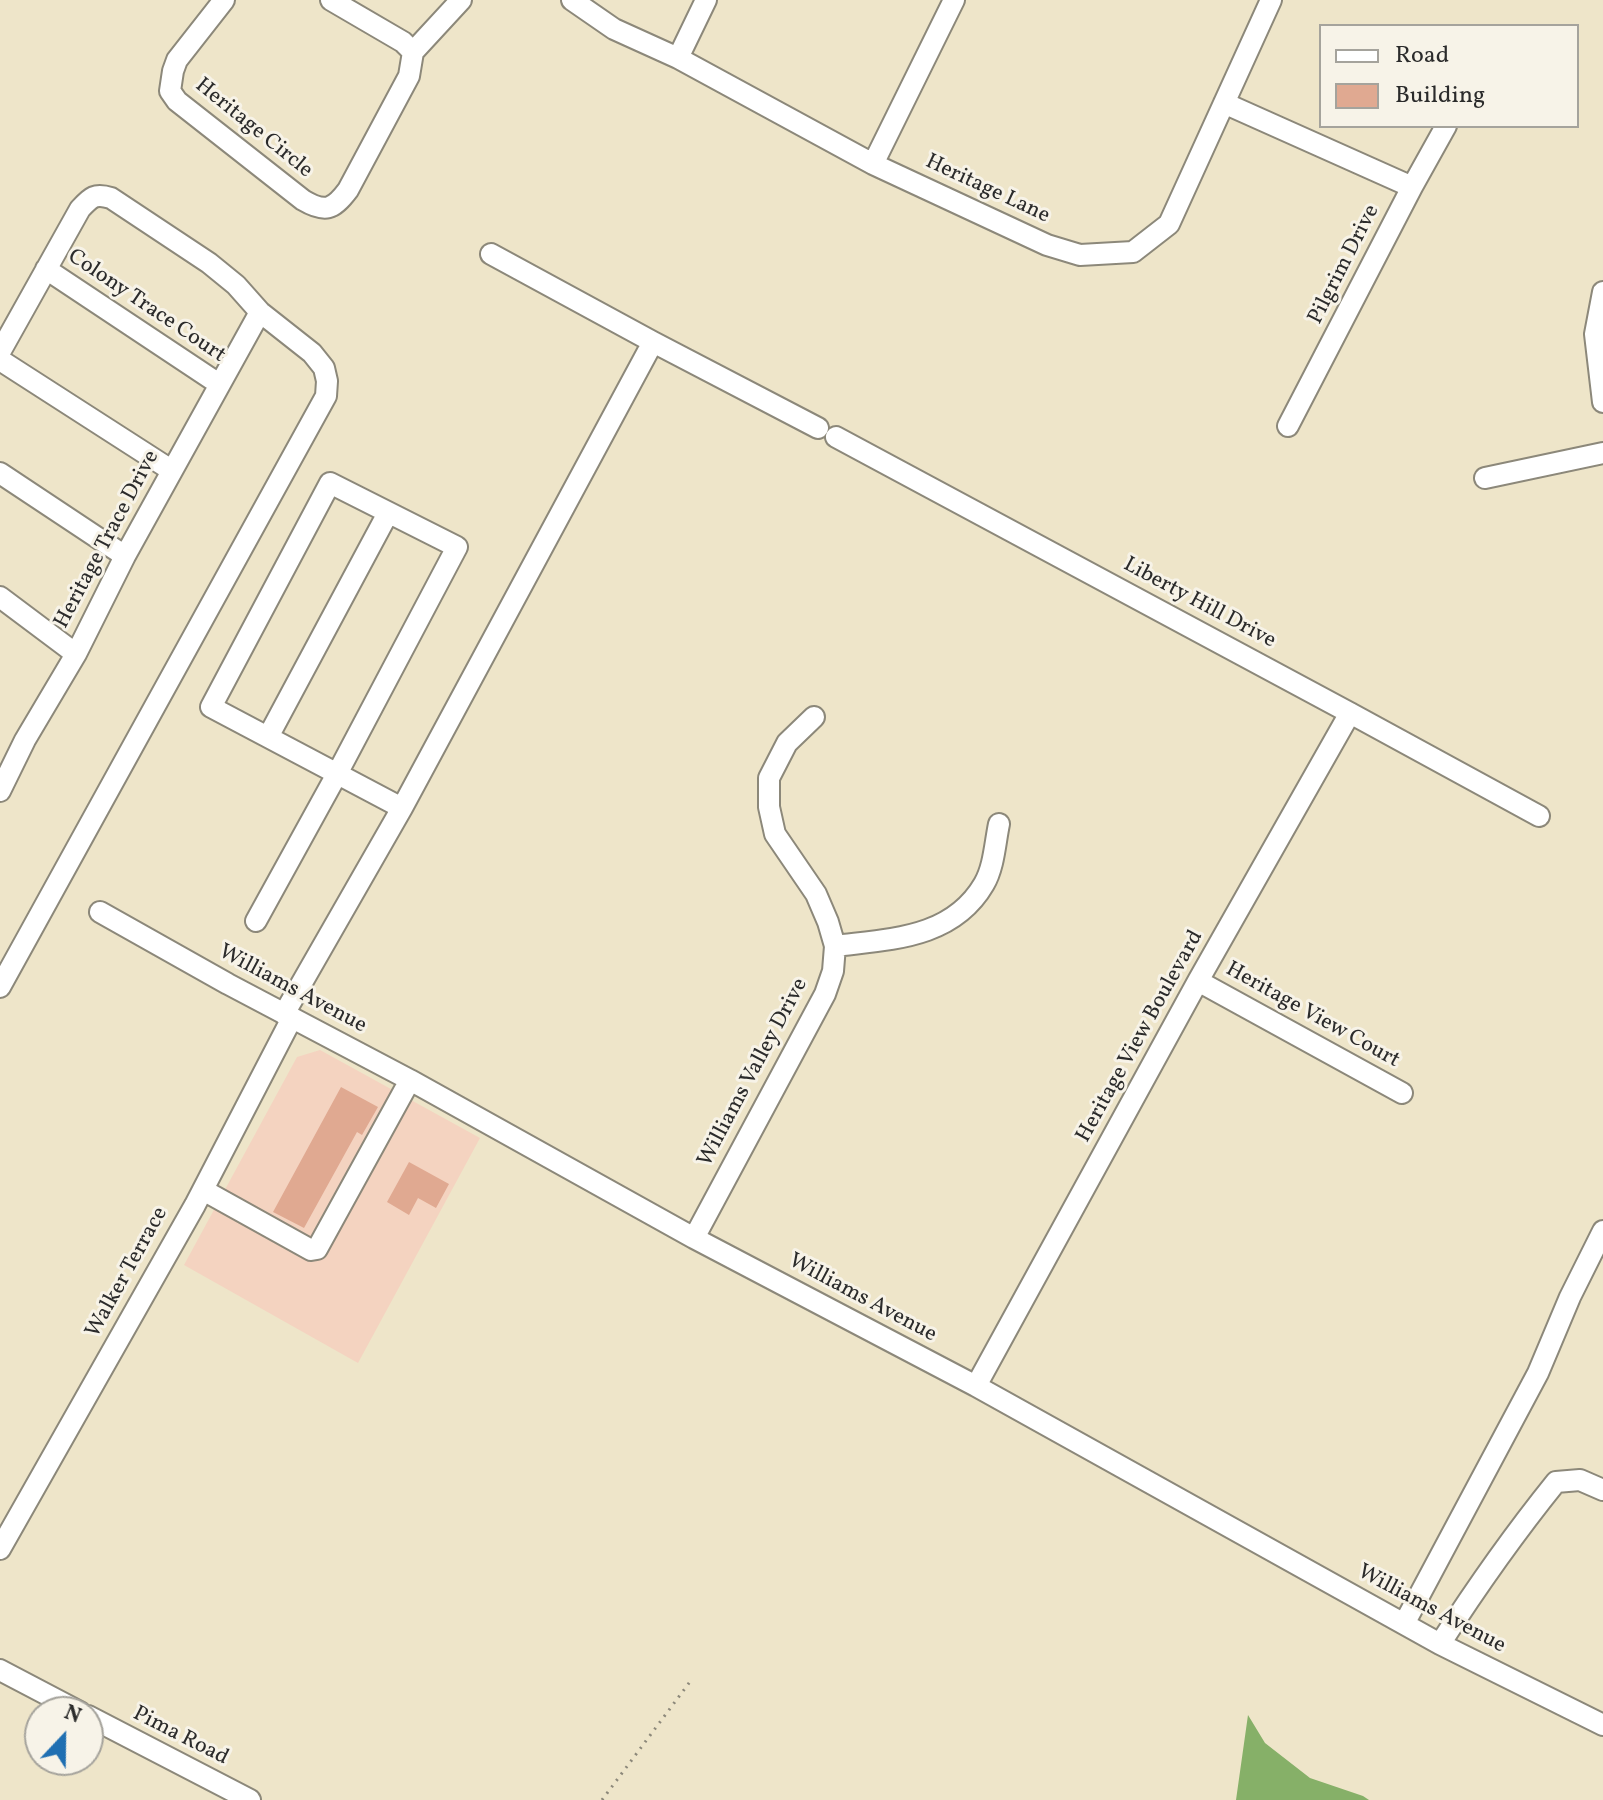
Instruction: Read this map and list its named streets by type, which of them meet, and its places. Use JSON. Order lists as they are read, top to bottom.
{
  "streets": {
    "street": [
      "Heritage Circle",
      "Heritage Lane",
      "Pilgrim Drive",
      "Colony Trace Court",
      "Heritage Trace Drive",
      "Liberty Hill Drive",
      "Williams Avenue",
      "Heritage View Court",
      "Heritage View Boulevard",
      "Williams Valley Drive",
      "Walker Terrace",
      "Pima Road"
    ]
  },
  "crossings": [
    ["Colony Trace Court", "Heritage Trace Drive"],
    ["Liberty Hill Drive", "Heritage View Boulevard"],
    ["Liberty Hill Drive", "Walker Terrace"],
    ["Williams Avenue", "Heritage View Boulevard"],
    ["Williams Avenue", "Williams Valley Drive"],
    ["Williams Avenue", "Walker Terrace"],
    ["Heritage View Court", "Heritage View Boulevard"]
  ],
  "legend": ["Road", "Building"],
  "north": "top"
}
